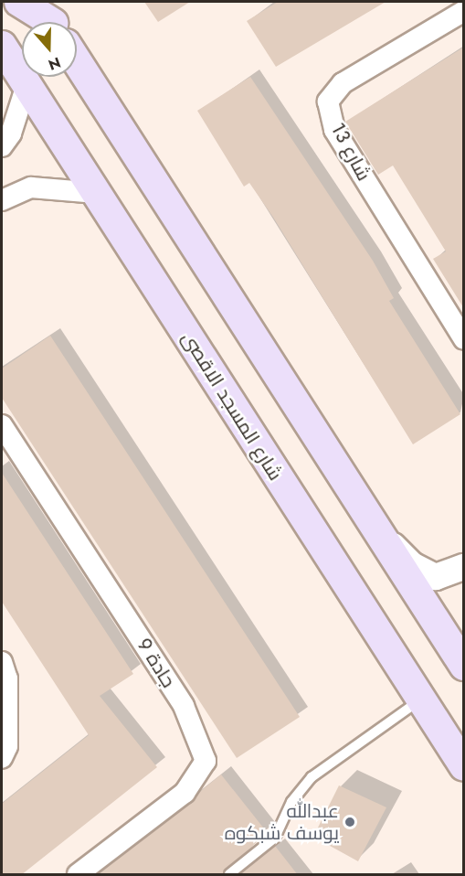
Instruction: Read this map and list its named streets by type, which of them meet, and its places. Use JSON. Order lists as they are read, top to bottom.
{
  "streets": {
    "main road": ["شارع المسجد الاقصى"],
    "street": ["شارع 13", "جادة 9"]
  },
  "places": ["عبدالله يوسف شبكوه"],
  "north": "bottom"
}
